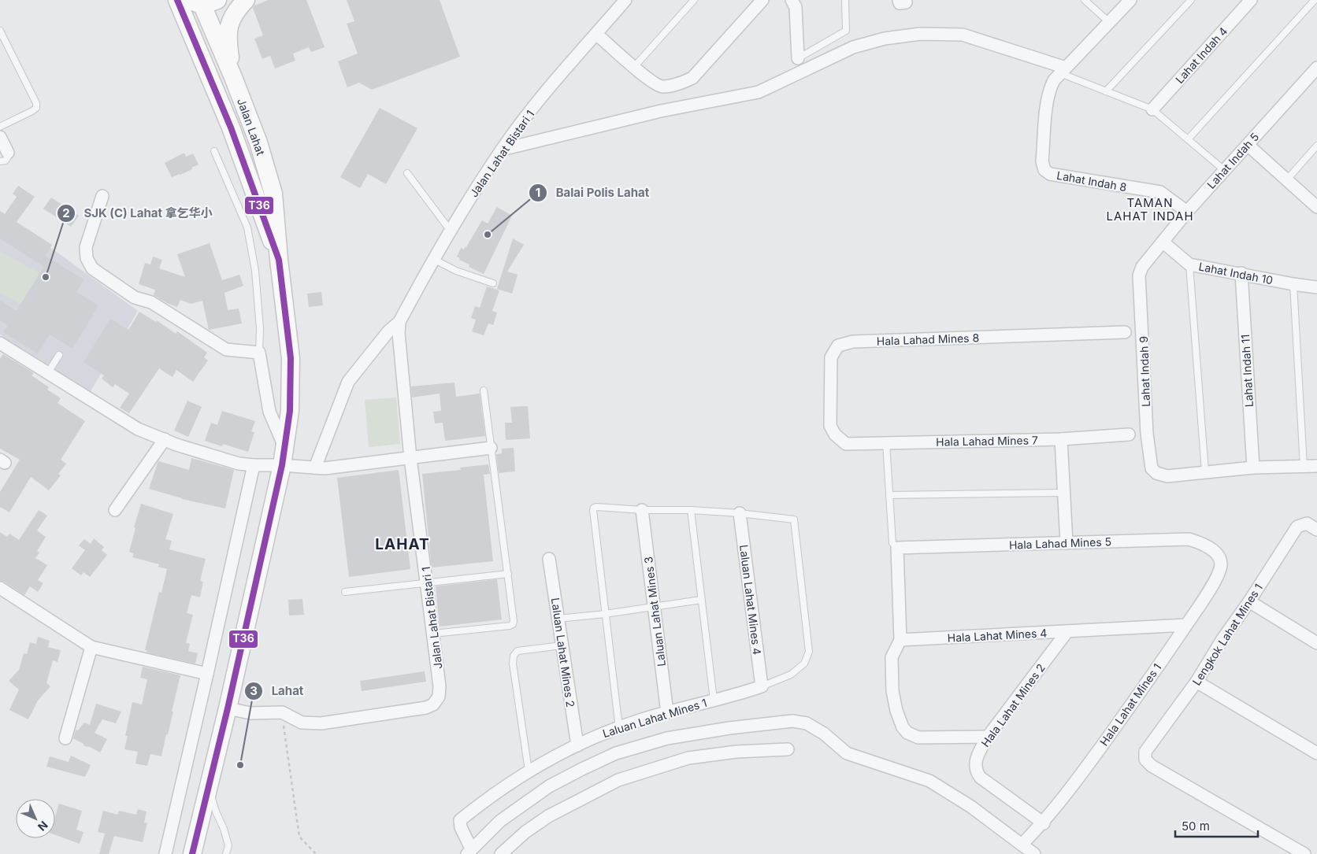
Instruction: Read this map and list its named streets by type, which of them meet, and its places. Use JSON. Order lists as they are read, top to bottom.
{
  "streets": {
    "main road": ["Jalan Lahat"],
    "street": [
      "Lahat Indah 4",
      "Jalan Lahat Bistari 1",
      "Lahat Indah 5",
      "Lahat Indah 8",
      "Lahat Indah 10",
      "Hala Lahad Mines 8",
      "Lahat Indah 11",
      "Lahat Indah 9",
      "Hala Lahad Mines 7",
      "Hala Lahad Mines 5",
      "Laluan Lahat Mines 4",
      "Laluan Lahat Mines 3",
      "Lengkok Lahat Mines 1",
      "Hala Lahat Mines 4",
      "Laluan Lahat Mines 2",
      "Hala Lahat Mines 1",
      "Hala Lahat Mines 2",
      "Laluan Lahat Mines 1"
    ]
  },
  "crossings": [
    ["Jalan Lahat", "Jalan Lahat Bistari 1"],
    ["Lahat Indah 5", "Lahat Indah 8"],
    ["Lahat Indah 5", "Lahat Indah 10"],
    ["Lahat Indah 5", "Lahat Indah 9"],
    ["Lahat Indah 10", "Lahat Indah 11"],
    ["Hala Lahad Mines 8", "Hala Lahad Mines 7"],
    ["Hala Lahad Mines 5", "Hala Lahat Mines 1"],
    ["Laluan Lahat Mines 4", "Laluan Lahat Mines 1"],
    ["Laluan Lahat Mines 3", "Laluan Lahat Mines 1"],
    ["Hala Lahat Mines 4", "Hala Lahat Mines 1"],
    ["Hala Lahat Mines 4", "Hala Lahat Mines 2"],
    ["Laluan Lahat Mines 2", "Laluan Lahat Mines 1"],
    ["Hala Lahat Mines 1", "Hala Lahat Mines 2"]
  ],
  "districts": ["TAMAN LAHAT INDAH", "LAHAT"],
  "places": ["Balai Polis Lahat", "SJK (C) Lahat 拿乞华小", "Lahat"],
  "lines": ["transit line T36"],
  "scale_bar": "50 m",
  "north": "bottom right"
}
